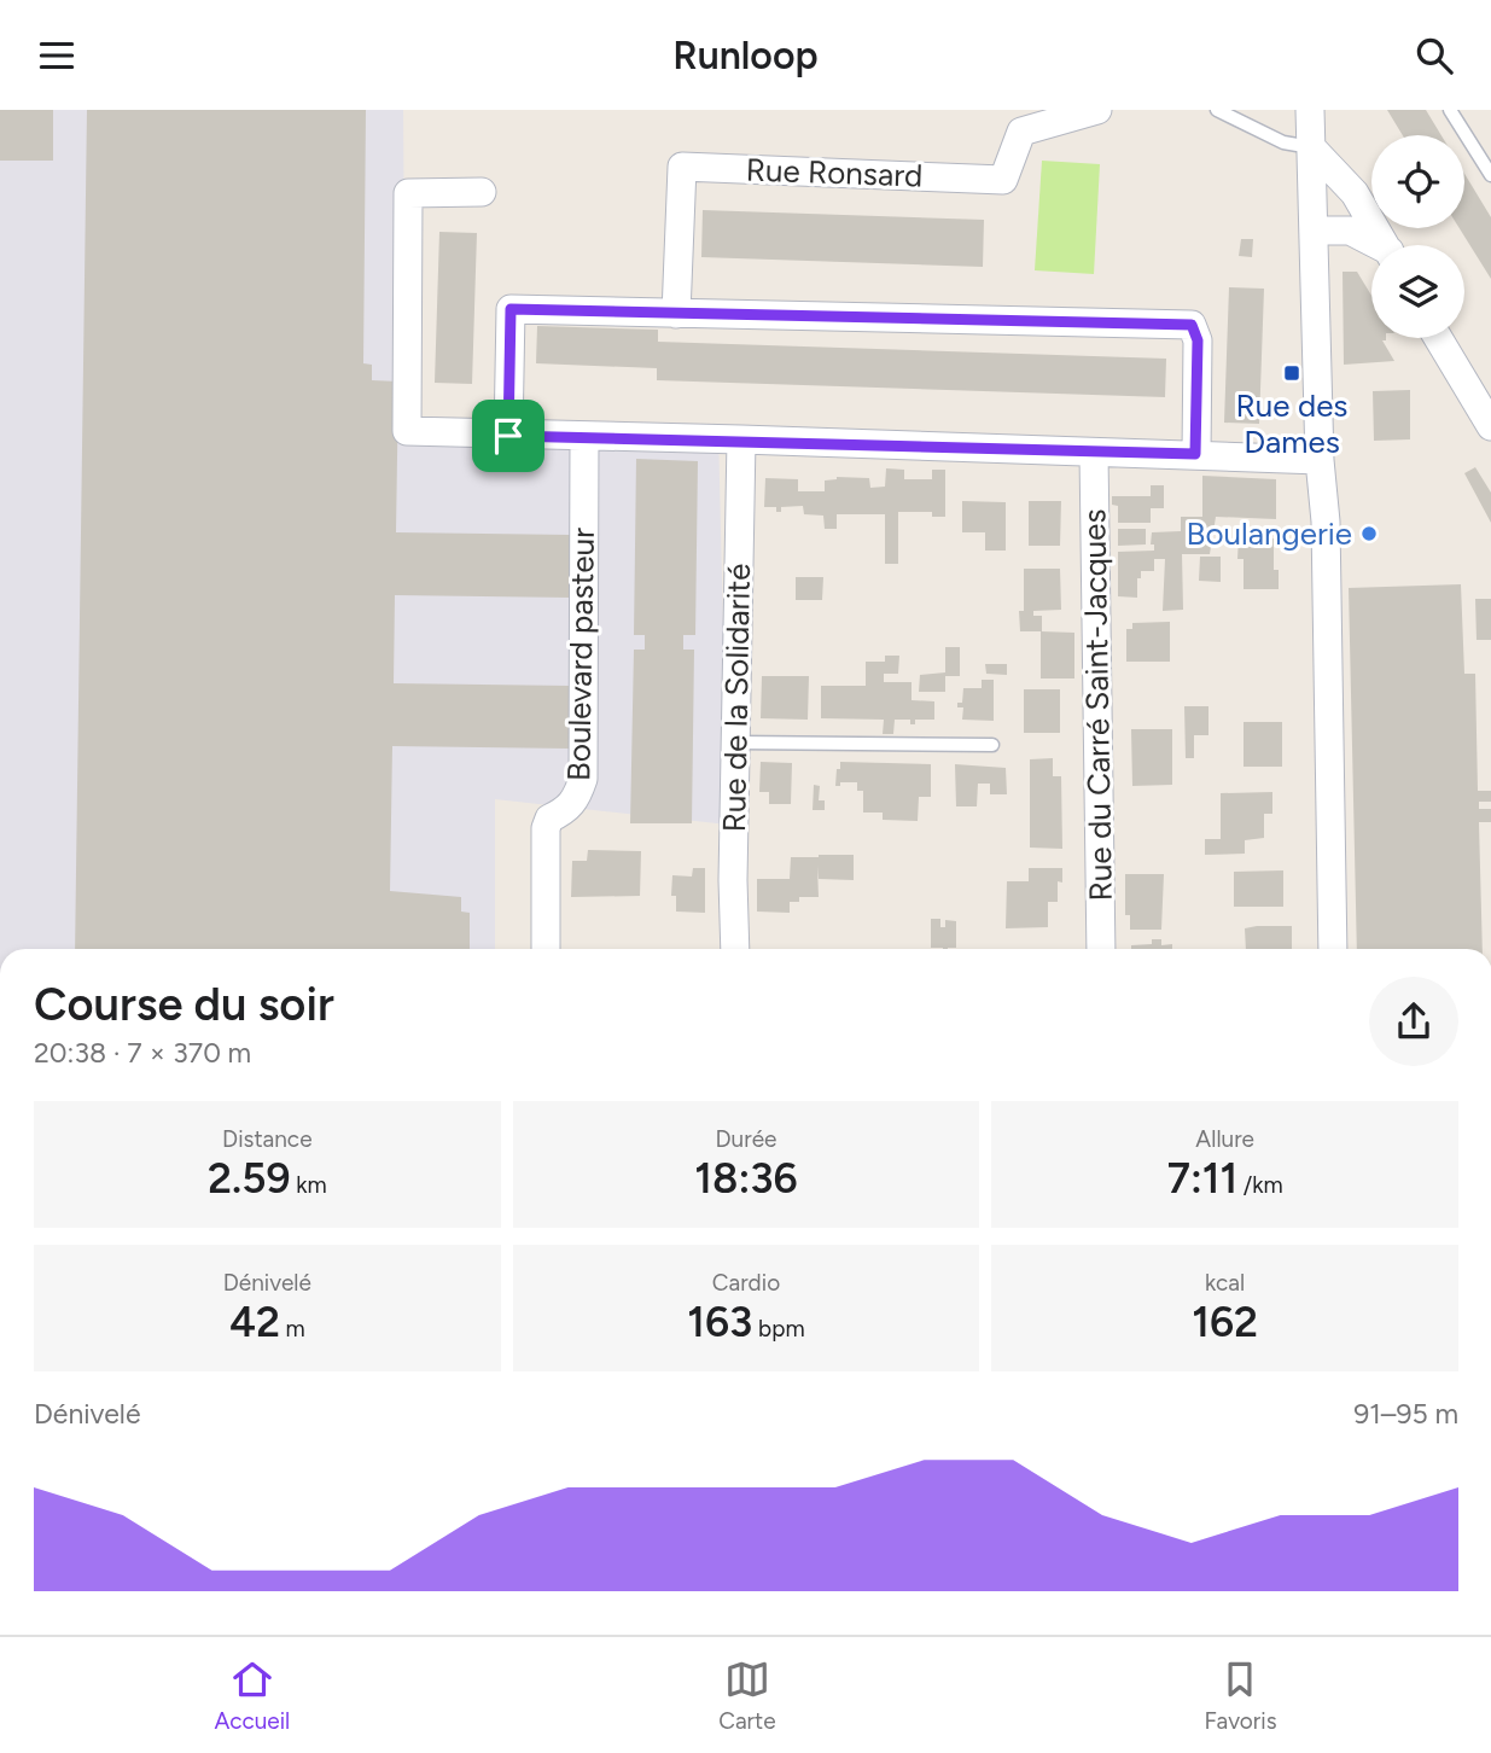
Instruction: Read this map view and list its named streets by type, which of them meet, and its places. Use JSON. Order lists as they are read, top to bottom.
{
  "streets": {
    "street": [
      "Rue Ronsard",
      "Boulevard pasteur",
      "Rue de la Solidarité",
      "Rue du Carré Saint-Jacques"
    ]
  },
  "places": {
    "transit": ["Rue des Dames"],
    "other": ["Boulangerie"]
  },
  "page": {
    "header": "Runloop",
    "heading": ["Course du soir", "20:38 · 7 × 370 m"],
    "stats": [
      ["Distance", "2.59 km"],
      ["Durée", "18:36"],
      ["Allure", "7:11 /km"],
      ["Dénivelé", "42 m"],
      ["Cardio", "163 bpm"],
      ["kcal", "162"]
    ],
    "chart": ["Dénivelé", "91–95 m"],
    "tabs": ["Accueil", "Carte", "Favoris"]
  }
}
